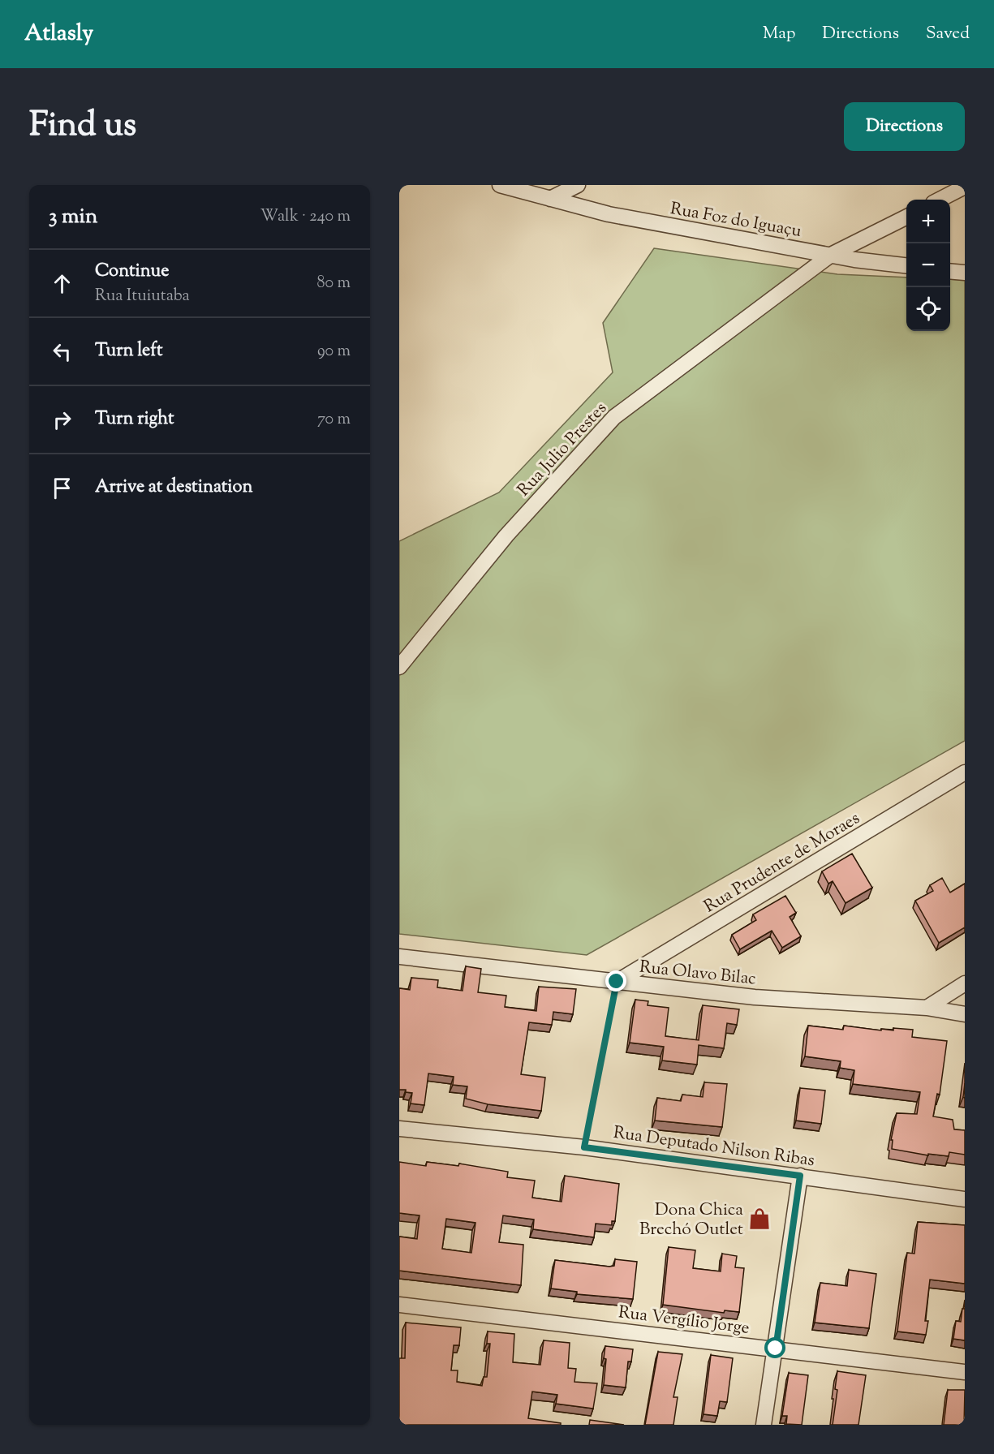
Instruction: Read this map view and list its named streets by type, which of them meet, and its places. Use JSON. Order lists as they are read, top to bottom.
{
  "streets": {
    "street": [
      "Rua Foz do Iguaçu",
      "Rua Julio Prestes",
      "Rua Prudente de Moraes",
      "Rua Olavo Bilac",
      "Rua Deputado Nilson Ribas",
      "Rua Vergílio Jorge"
    ]
  },
  "crossings": [
    ["Rua Foz do Iguaçu", "Rua Julio Prestes"],
    ["Rua Prudente de Moraes", "Rua Olavo Bilac"]
  ],
  "places": {
    "shop": ["Dona Chica Brechó Outlet"]
  },
  "page": {
    "header": "Atlasly",
    "nav": ["Map", "Directions", "Saved"],
    "title": "Find us",
    "buttons": "Directions",
    "heading": ["3 min", "Walk · 240 m"],
    "map_buttons": ["+", "−"],
    "list": [
      ["Continue", "Rua Ituiutaba", "80 m"],
      ["Turn left", "90 m"],
      ["Turn right", "70 m"],
      "Arrive at destination"
    ]
  }
}
